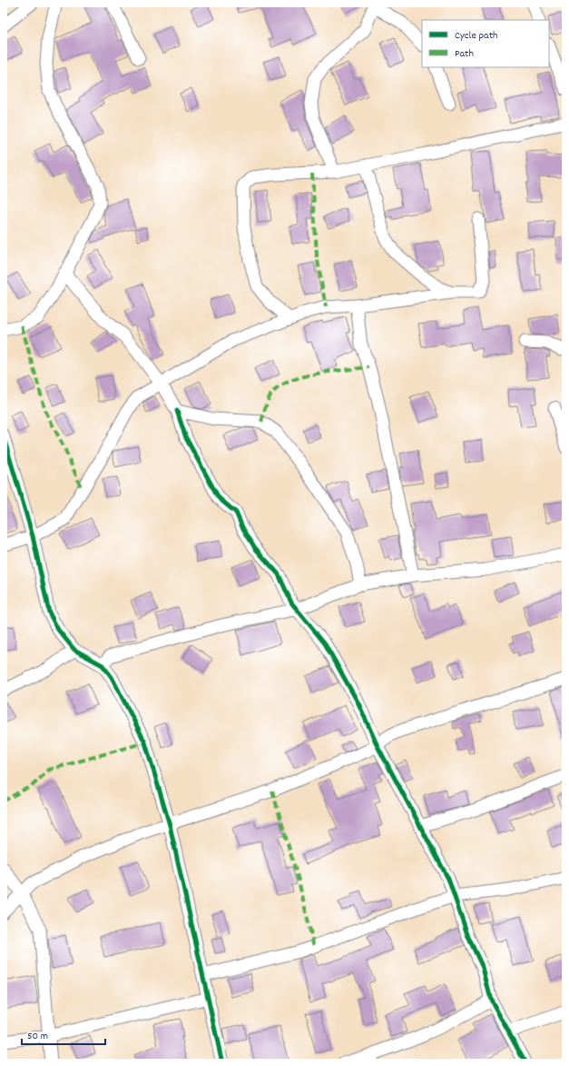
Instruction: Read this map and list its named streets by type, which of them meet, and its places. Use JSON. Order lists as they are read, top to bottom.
{
  "legend": ["Cycle path", "Path"],
  "scale_bar": "50 m"
}
